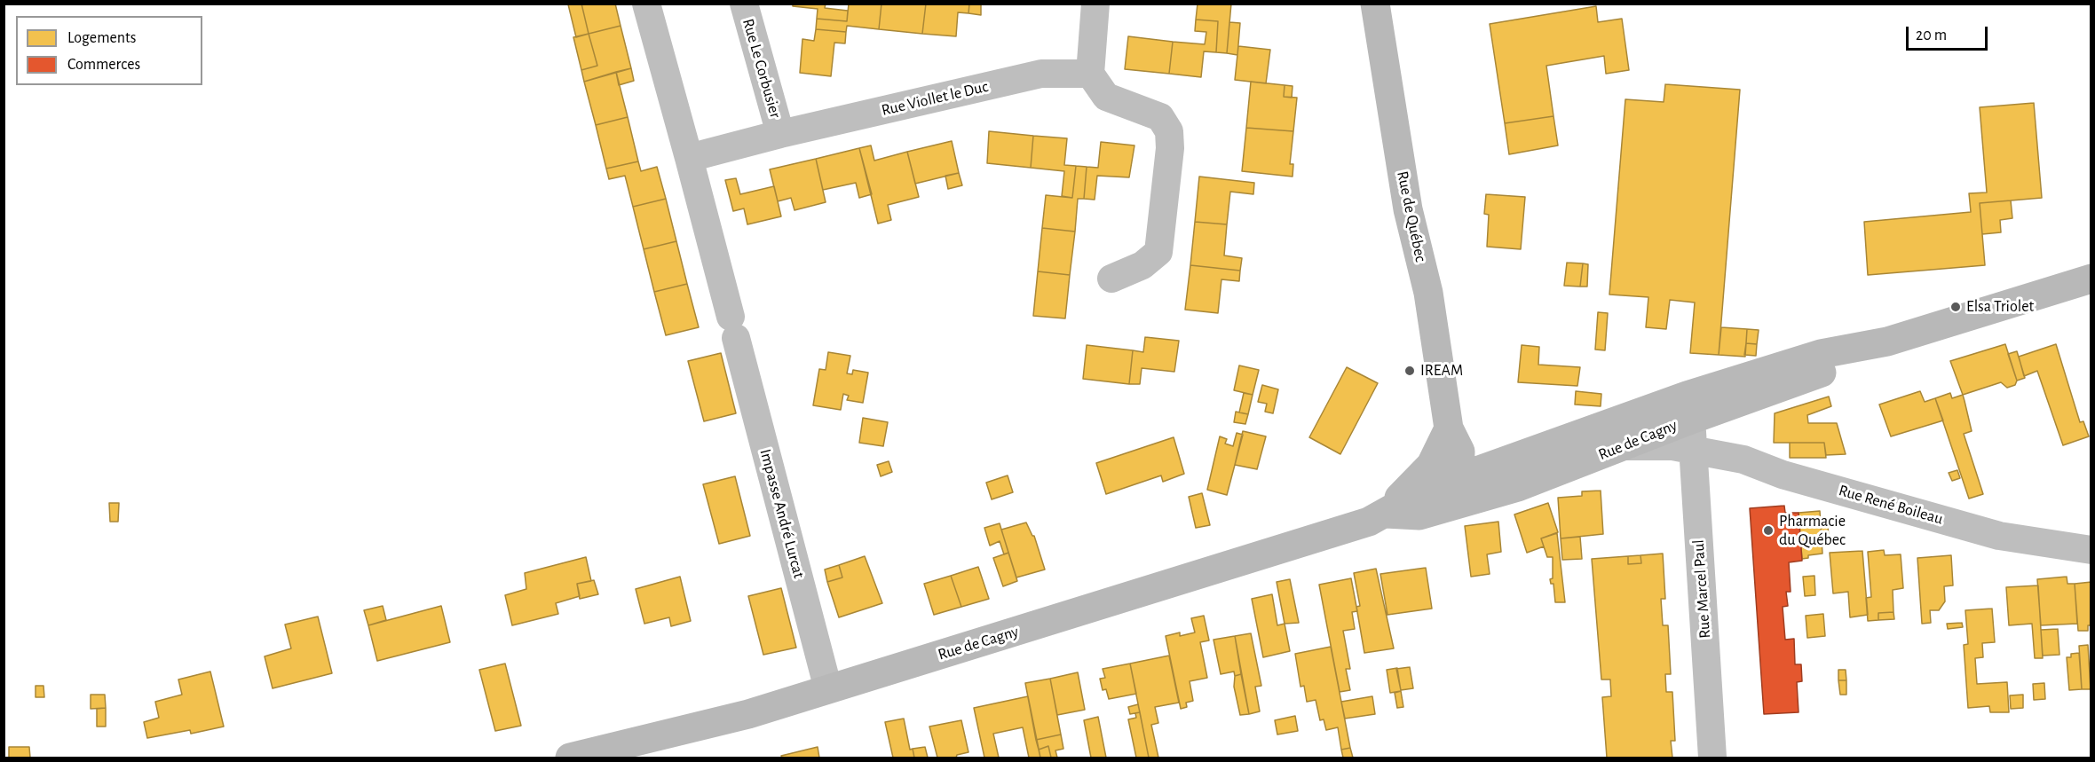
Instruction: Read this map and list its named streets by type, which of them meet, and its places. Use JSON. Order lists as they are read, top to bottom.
{
  "streets": {
    "main road": ["Rue de Québec", "Rue de Cagny"],
    "street": [
      "Rue Le Corbusier",
      "Rue Viollet le Duc",
      "Rue René Boileau",
      "Impasse André Lurcat",
      "Rue Marcel Paul"
    ]
  },
  "crossings": [
    ["Rue Le Corbusier", "Rue Viollet le Duc"],
    ["Rue Le Corbusier", "Impasse André Lurcat"],
    ["Rue de Québec", "Rue de Cagny"],
    ["Rue de Cagny", "Rue René Boileau"],
    ["Rue de Cagny", "Impasse André Lurcat"],
    ["Rue de Cagny", "Rue Marcel Paul"],
    ["Rue René Boileau", "Rue Marcel Paul"]
  ],
  "places": ["Elsa Triolet", "IREAM", "Pharmacie du Québec"],
  "legend": ["Logements", "Commerces"],
  "scale_bar": "20 m"
}
